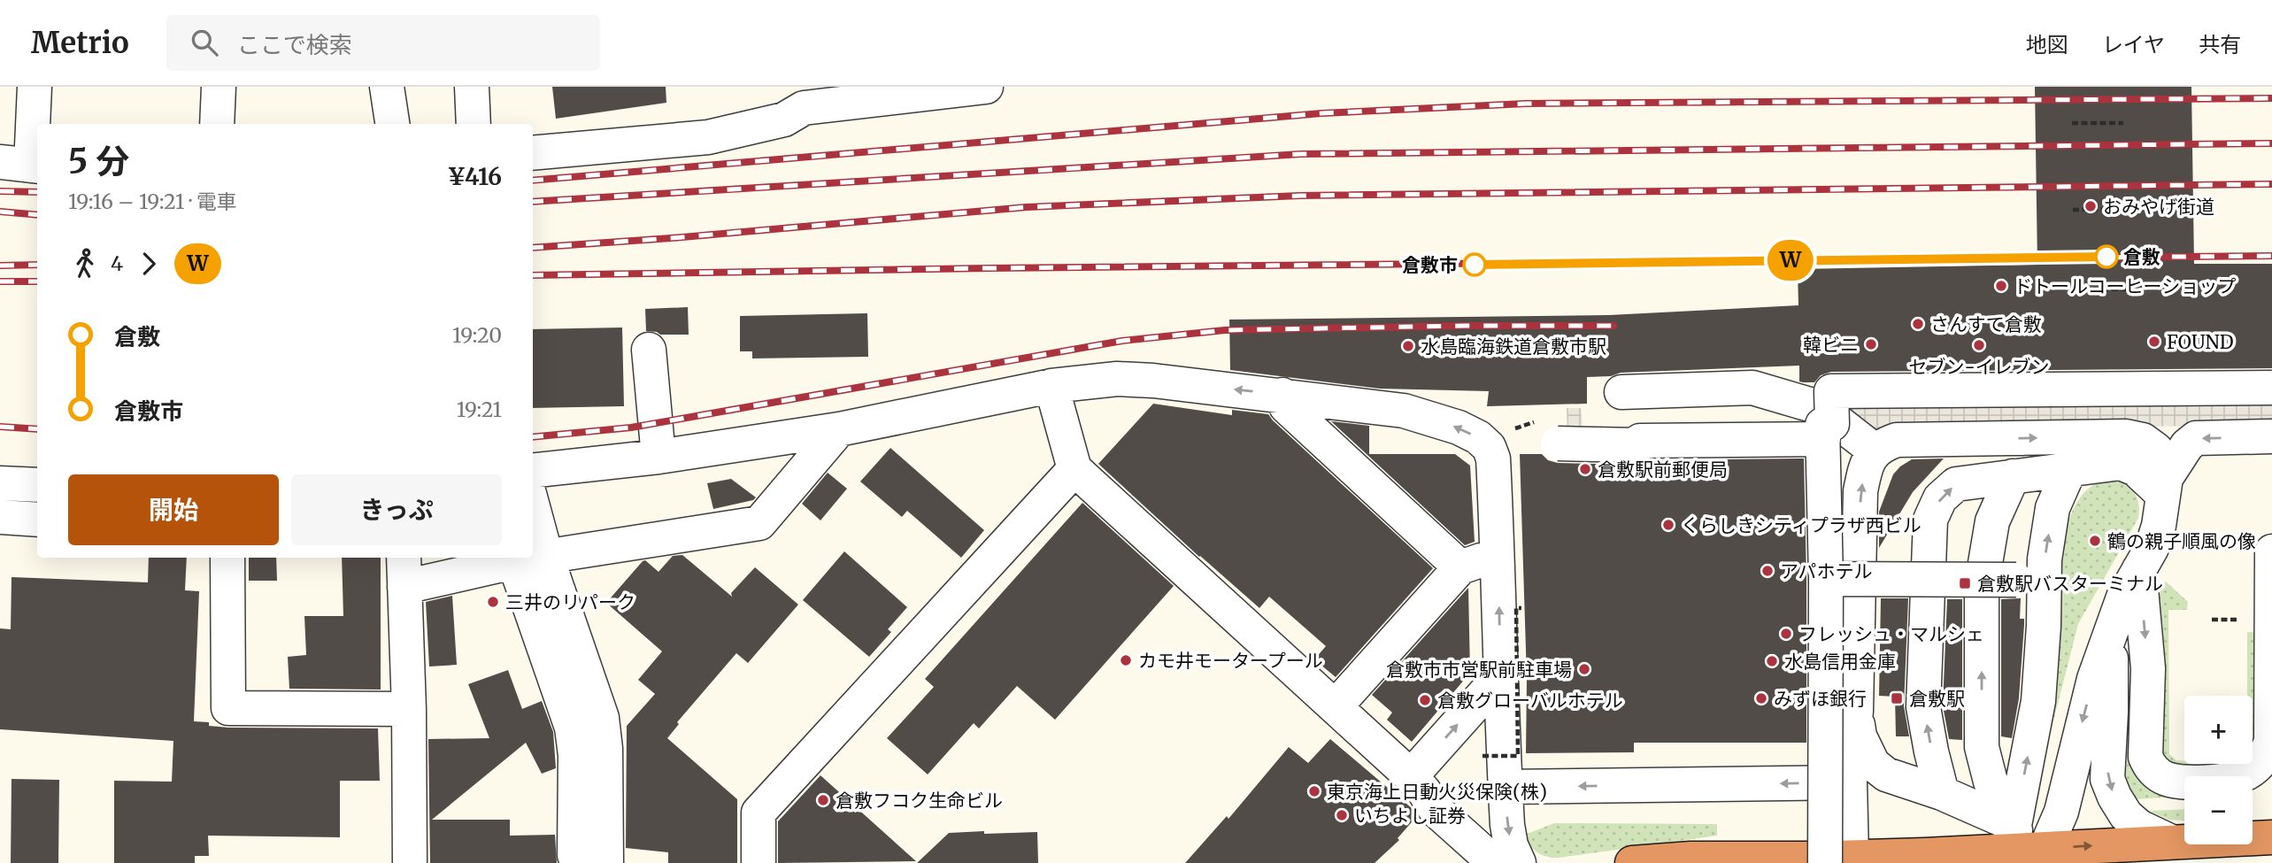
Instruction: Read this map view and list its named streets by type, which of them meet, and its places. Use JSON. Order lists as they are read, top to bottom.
{
  "places": {
    "other": [
      "おみやげ街道",
      "倉敷",
      "倉敷市",
      "ドトールコーヒーショップ",
      "さんすて倉敷",
      "FOUND",
      "韓ビニ",
      "セブン-イレブン",
      "水島臨海鉄道倉敷市駅",
      "倉敷駅前郵便局",
      "くらしきシティプラザ西ビル",
      "鶴の親子順風の像",
      "アパホテル",
      "三井のリパーク",
      "フレッシュ・マルシェ",
      "カモ井モータープール",
      "水島信用金庫",
      "倉敷市市営駅前駐車場",
      "みずほ銀行",
      "倉敷グローバルホテル",
      "東京海上日動火災保険(株)",
      "倉敷フコク生命ビル",
      "いちよし証券"
    ],
    "transit": ["倉敷駅バスターミナル", "倉敷駅"]
  },
  "page": {
    "header": "Metrio",
    "search": "ここで検索",
    "nav": ["地図", "レイヤ", "共有"],
    "on_map": "W",
    "heading": ["5 分", "19:16 – 19:21 · 電車", "¥416"],
    "legs": ["4", "W"],
    "list": [
      {
        "name": "倉敷",
        "value": "19:20"
      },
      {
        "name": "倉敷市",
        "value": "19:21"
      }
    ],
    "buttons": ["開始", "きっぷ"],
    "map_buttons": ["+", "−"]
  }
}
